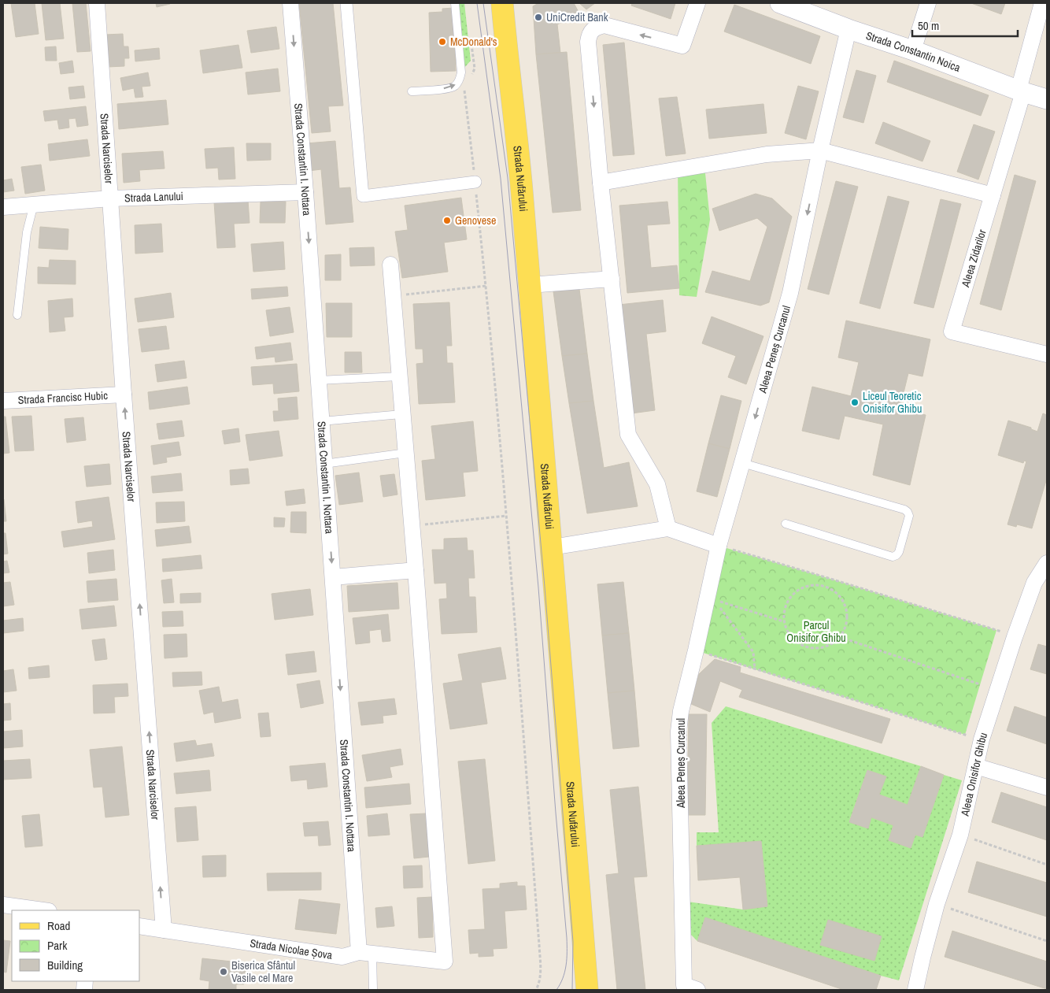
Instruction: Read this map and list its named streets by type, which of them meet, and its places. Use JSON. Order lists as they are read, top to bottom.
{
  "streets": {
    "main road": ["Strada Nufărului"],
    "street": [
      "Strada Constantin Noica",
      "Strada Narciselor",
      "Strada Constantin I. Nottara",
      "Strada Lanului",
      "Aleea Zidarilor",
      "Aleea Peneș Curcanul",
      "Strada Francisc Hubic",
      "Aleea Onisifor Ghibu",
      "Strada Nicolae Șova"
    ]
  },
  "crossings": [
    ["Strada Constantin Noica", "Aleea Zidarilor"],
    ["Strada Constantin Noica", "Aleea Peneș Curcanul"],
    ["Strada Narciselor", "Strada Lanului"],
    ["Strada Narciselor", "Strada Francisc Hubic"],
    ["Strada Narciselor", "Strada Nicolae Șova"],
    ["Strada Constantin I. Nottara", "Strada Lanului"],
    ["Strada Constantin I. Nottara", "Strada Nicolae Șova"]
  ],
  "one_way": ["Strada Narciselor", "Strada Constantin I. Nottara"],
  "parks": ["Parcul Onisifor Ghibu"],
  "places": [
    "UniCredit Bank",
    "McDonald's",
    "Genovese",
    "Liceul Teoretic Onisifor Ghibu",
    "Biserica Sfântul Vasile cel Mare"
  ],
  "legend": ["Road", "Park", "Building"],
  "scale_bar": "50 m"
}
